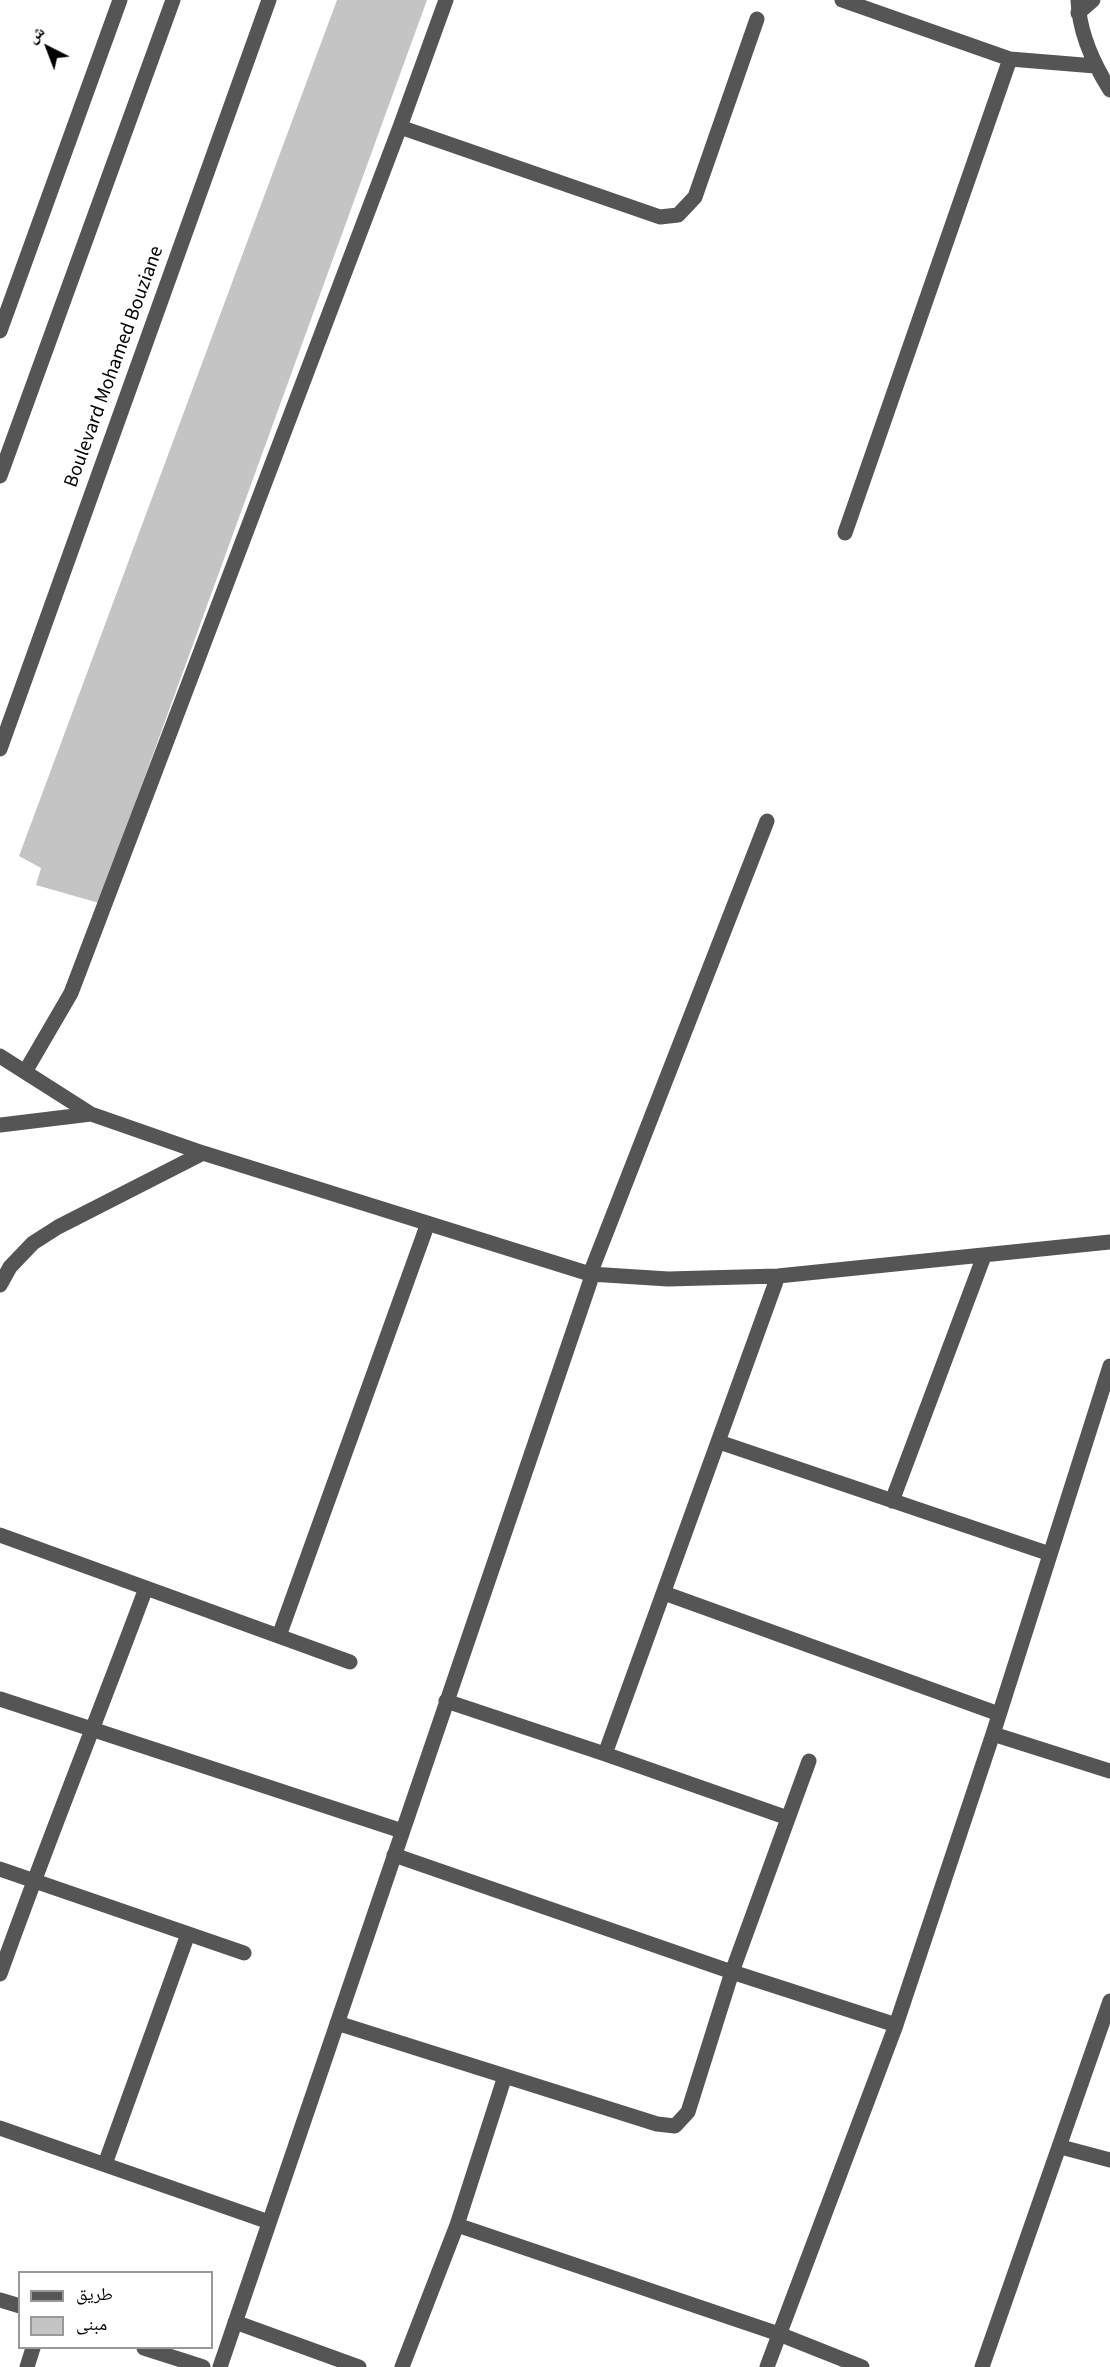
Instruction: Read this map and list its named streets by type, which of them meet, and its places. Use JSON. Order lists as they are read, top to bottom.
{
  "streets": {
    "street": ["Boulevard Mohamed Bouziane"]
  },
  "legend": ["طريق", "مبنى"],
  "north": "top left"
}
